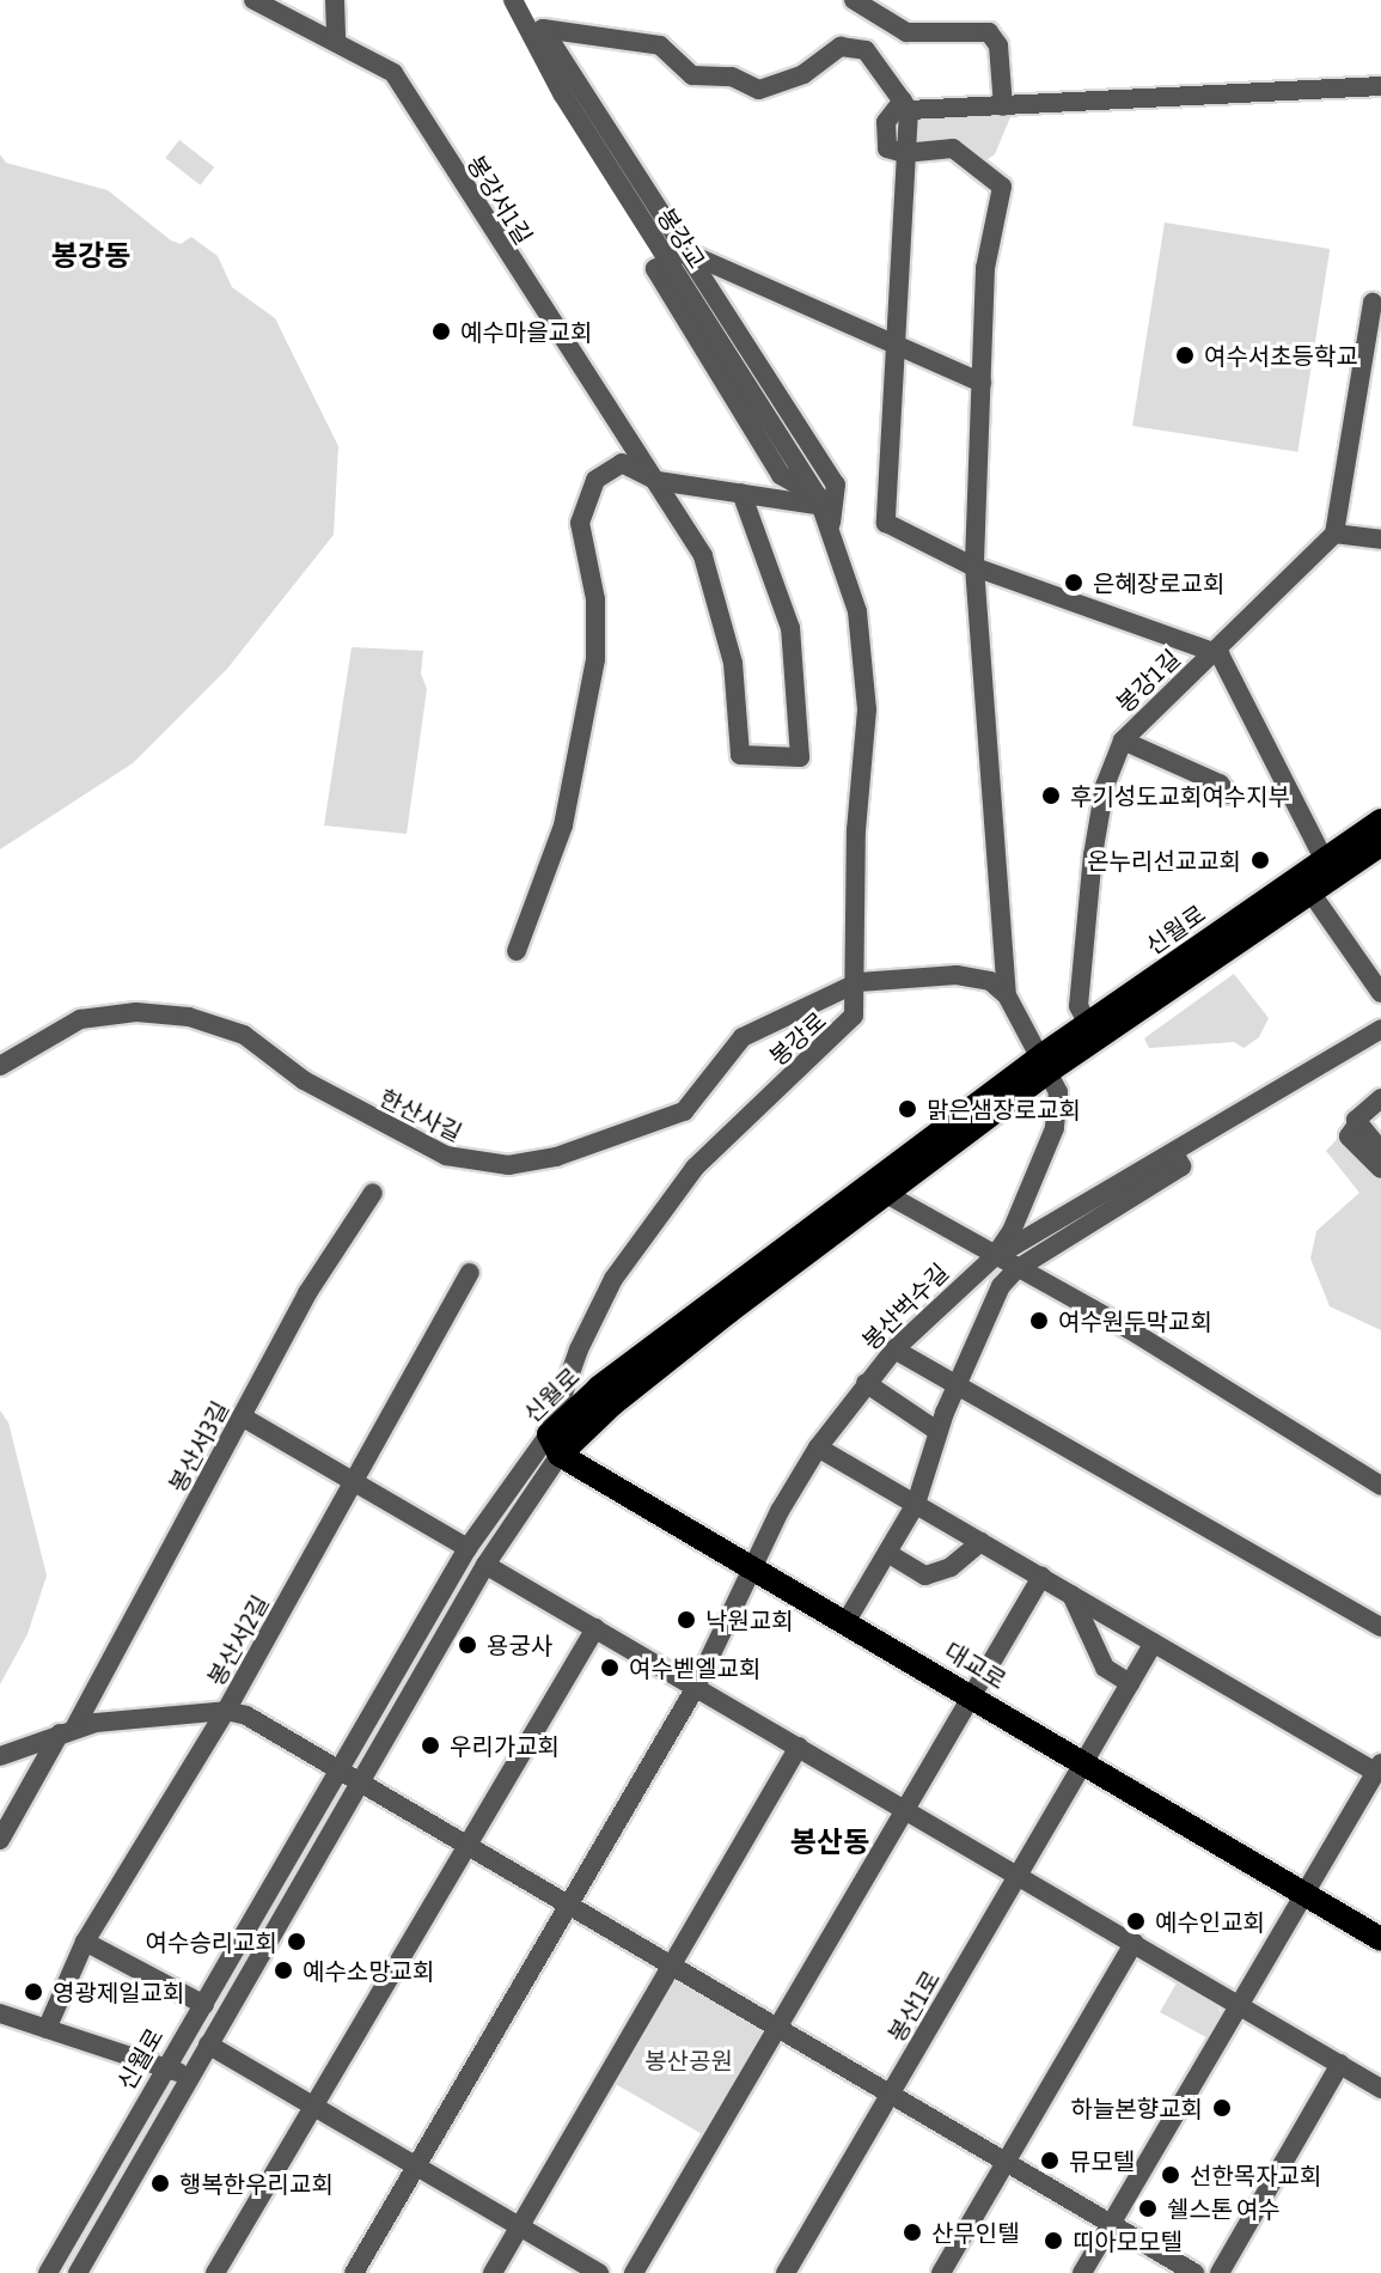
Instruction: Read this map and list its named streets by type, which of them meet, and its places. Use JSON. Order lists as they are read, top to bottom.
{
  "streets": {
    "main road": ["신월로", "대교로"],
    "street": [
      "봉강서1길",
      "봉강교",
      "봉강1길",
      "봉강로",
      "한산사길",
      "봉산벅수길",
      "봉산서3길",
      "봉산서2길",
      "봉산1로"
    ]
  },
  "crossings": [
    ["봉강교", "봉강로"],
    ["봉강1길", "신월로"],
    ["신월로", "봉강로"],
    ["신월로", "봉산벅수길"],
    ["신월로", "대교로"],
    ["봉강로", "한산사길"],
    ["봉강로", "대교로"],
    ["봉산벅수길", "대교로"],
    ["대교로", "봉산1로"]
  ],
  "districts": ["봉강동", "봉산동"],
  "parks": ["봉산공원"],
  "places": [
    "예수마을교회",
    "여수서초등학교",
    "은혜장로교회",
    "후기성도교회여수지부",
    "온누리선교교회",
    "맑은샘장로교회",
    "여수원두막교회",
    "낙원교회",
    "용궁사",
    "여수벧엘교회",
    "우리가교회",
    "예수인교회",
    "여수승리교회",
    "예수소망교회",
    "영광제일교회",
    "하늘본향교회",
    "뮤모텔",
    "선한목자교회",
    "행복한우리교회",
    "쉘스톤 여수",
    "산무인텔",
    "띠아모모텔"
  ]
}
